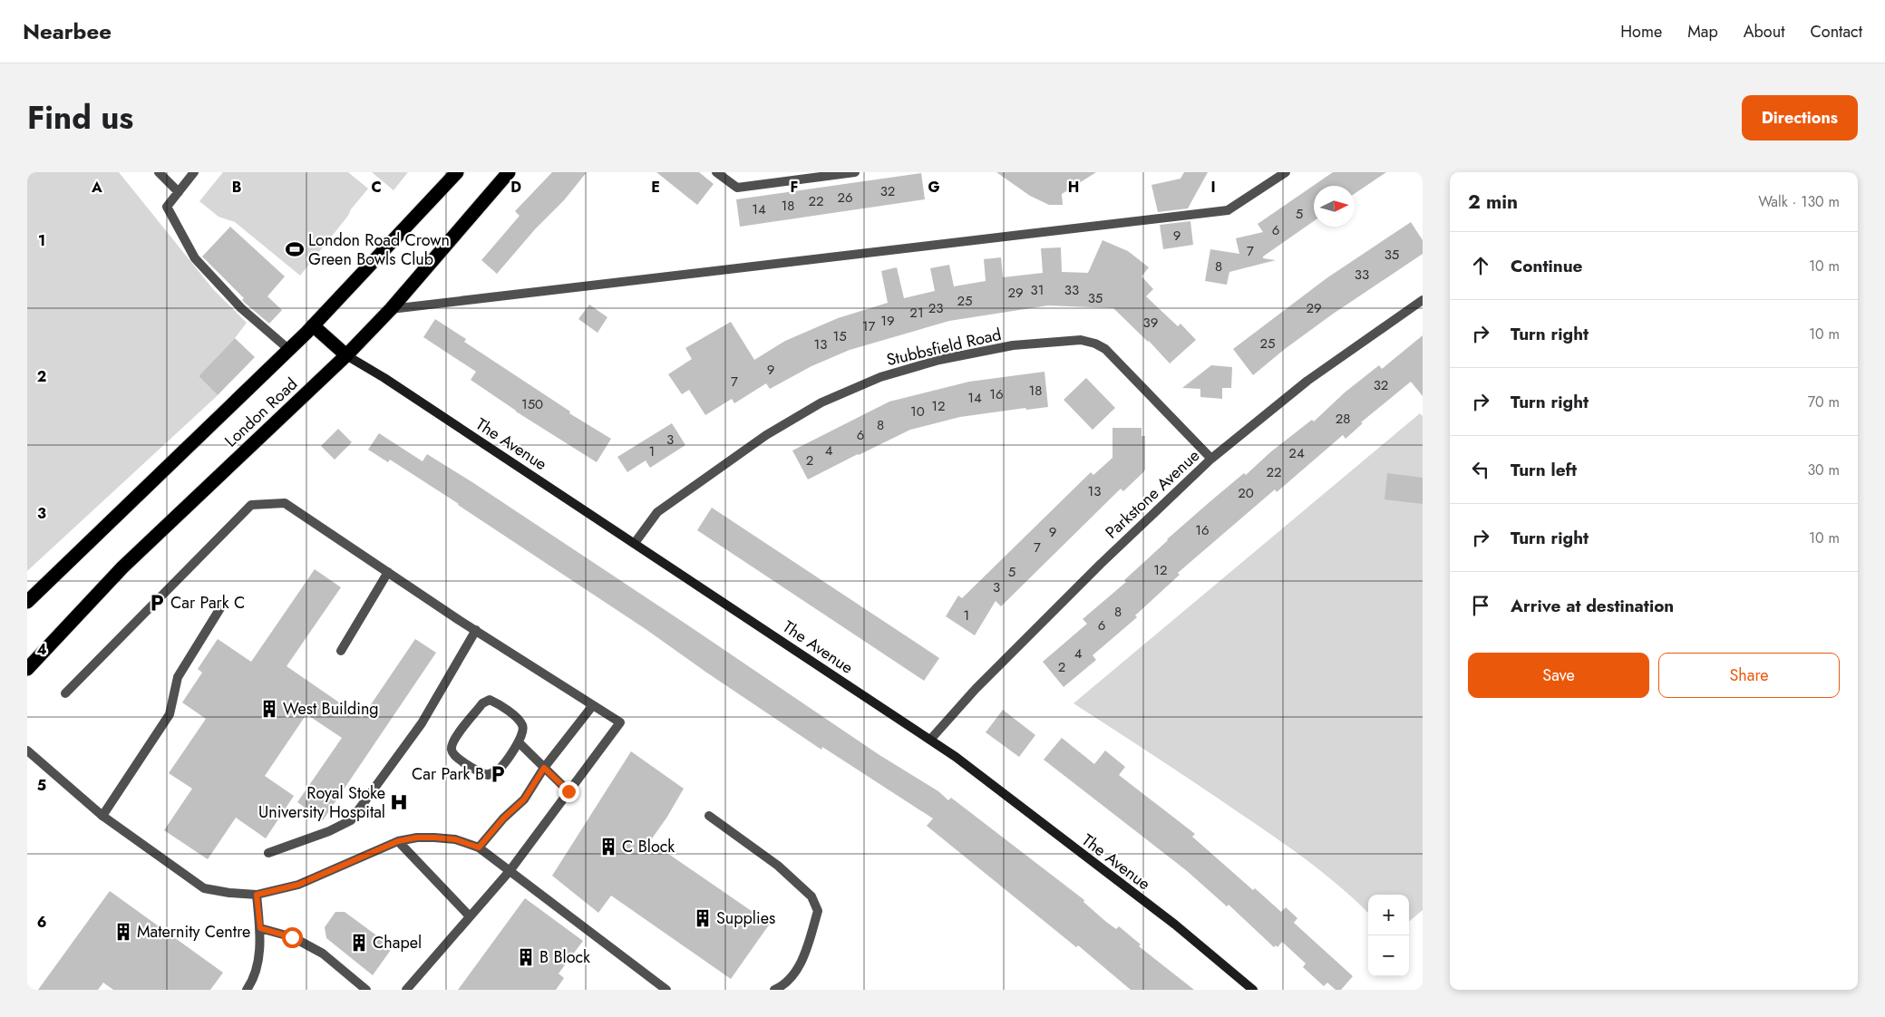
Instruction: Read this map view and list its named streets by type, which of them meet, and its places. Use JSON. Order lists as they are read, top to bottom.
{
  "streets": {
    "highway": ["London Road"],
    "street": ["Stubbsfield Road", "The Avenue", "Parkstone Avenue"]
  },
  "crossings": [
    ["Stubbsfield Road", "The Avenue"],
    ["Stubbsfield Road", "Parkstone Avenue"],
    ["London Road", "The Avenue"],
    ["The Avenue", "Parkstone Avenue"]
  ],
  "places": {
    "sports": ["London Road Crown Green Bowls Club"],
    "parking": ["Car Park C", "Car Park B"],
    "building": [
      "West Building",
      "C Block",
      "Supplies",
      "Maternity Centre",
      "Chapel",
      "B Block"
    ],
    "hospital": ["Royal Stoke University Hospital"]
  },
  "house_numbers": [
    "32",
    "26",
    "22",
    "18",
    "14",
    "5",
    "6",
    "9",
    "7",
    "35",
    "8",
    "33",
    "31",
    "33",
    "29",
    "35",
    "25",
    "23",
    "29",
    "21",
    "19",
    "39",
    "17",
    "15",
    "25",
    "13",
    "9",
    "7",
    "32",
    "18",
    "16",
    "14",
    "150",
    "12",
    "10",
    "28",
    "8",
    "6",
    "3",
    "4",
    "1",
    "24",
    "2",
    "22",
    "13",
    "20",
    "16",
    "9",
    "7",
    "12",
    "5",
    "3",
    "8",
    "1",
    "6",
    "4",
    "2"
  ],
  "north": "right",
  "page": {
    "header": "Nearbee",
    "nav": [
      "Home",
      "Map",
      "About",
      "Contact"
    ],
    "title": "Find us",
    "buttons": [
      "Directions",
      ["Save", "Share"]
    ],
    "heading": ["2 min", "Walk · 130 m"],
    "list": [
      ["Continue", "10 m"],
      ["Turn right", "10 m"],
      ["Turn right", "70 m"],
      ["Turn left", "30 m"],
      ["Turn right", "10 m"],
      "Arrive at destination"
    ],
    "map_buttons": ["+", "−"]
  },
  "grid": {
    "columns": [
      "A",
      "B",
      "C",
      "D",
      "E",
      "F",
      "G",
      "H",
      "I"
    ],
    "rows": [
      "1",
      "2",
      "3",
      "4",
      "5",
      "6"
    ]
  }
}
